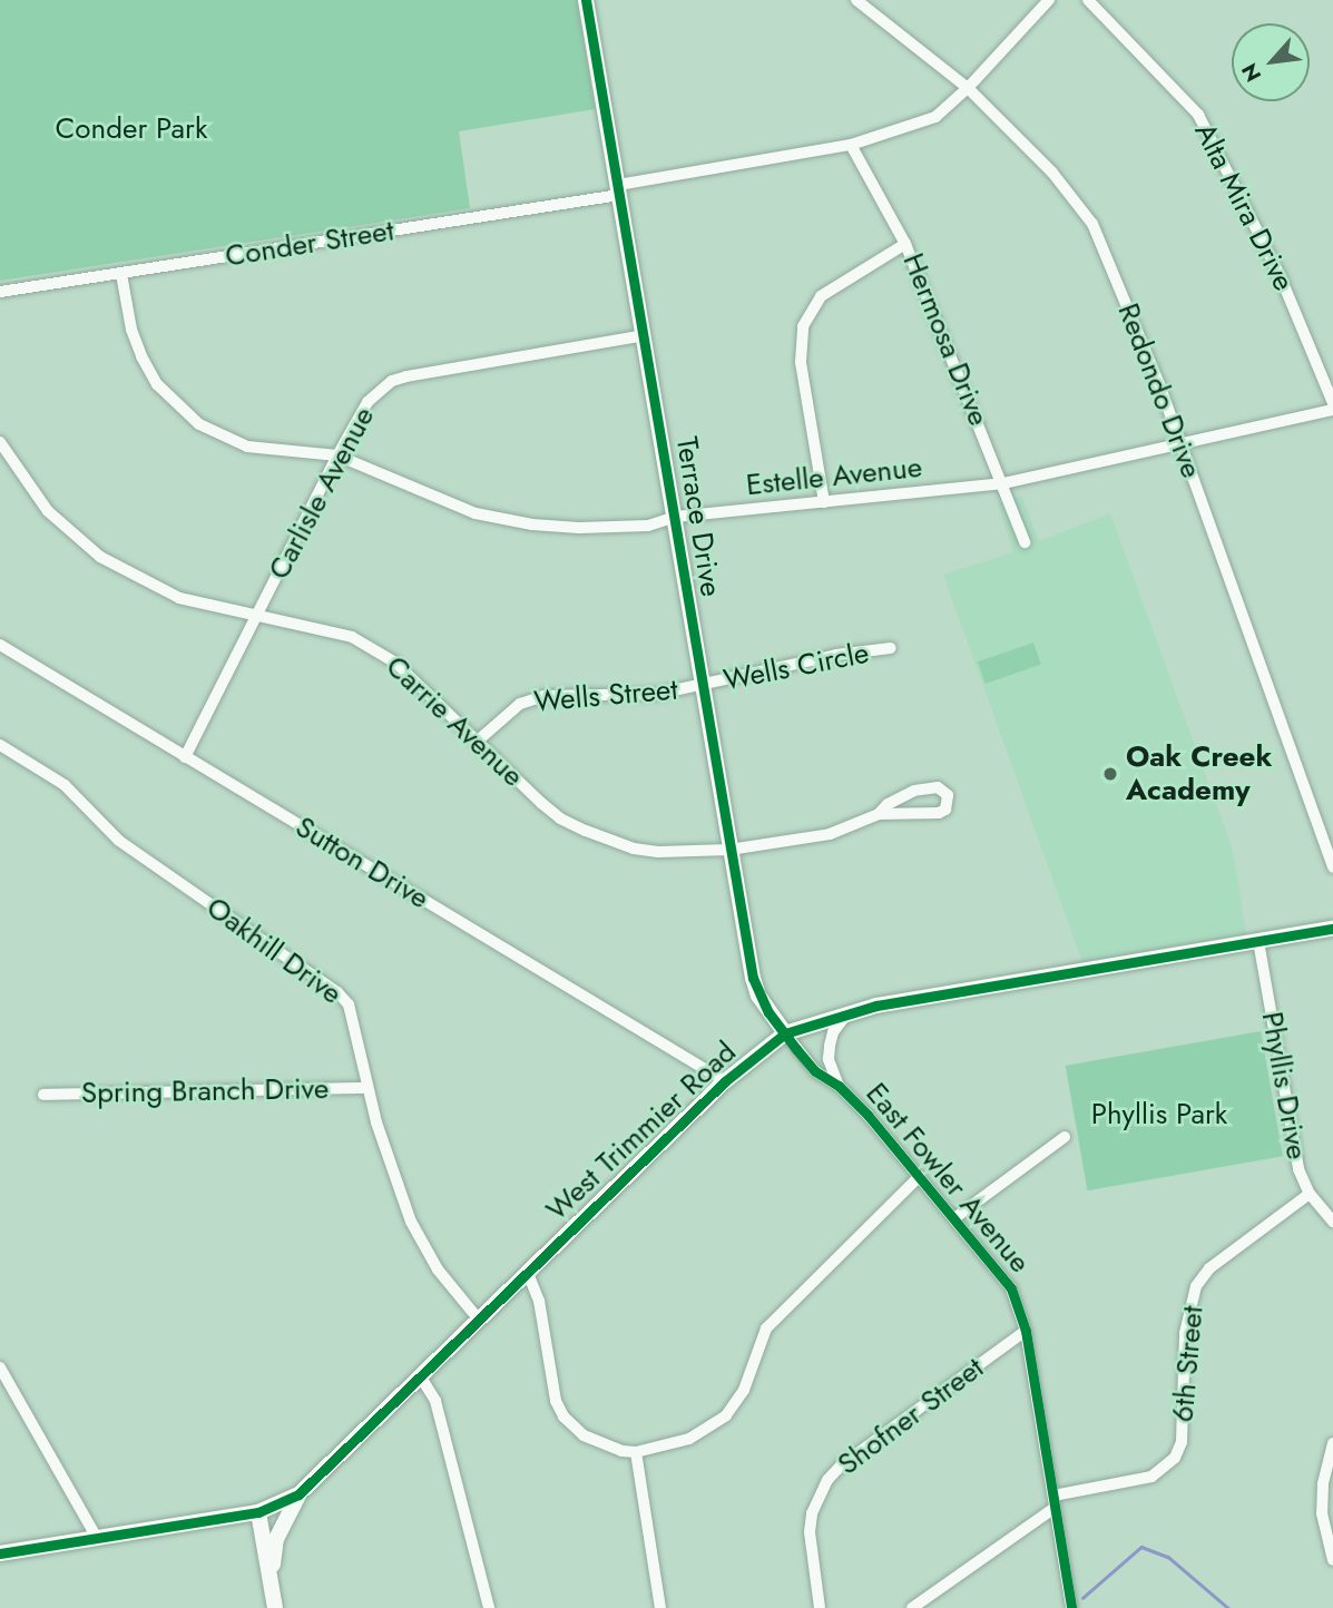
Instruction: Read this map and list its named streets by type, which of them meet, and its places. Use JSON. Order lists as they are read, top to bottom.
{
  "streets": {
    "street": [
      "Alta Mira Drive",
      "Conder Street",
      "Hermosa Drive",
      "Redondo Drive",
      "Estelle Avenue",
      "Carlisle Avenue",
      "Terrace Drive",
      "Wells Circle",
      "Wells Street",
      "Carrie Avenue",
      "Sutton Drive",
      "Oakhill Drive",
      "Phyllis Drive",
      "Spring Branch Drive",
      "West Trimmier Road",
      "East Fowler Avenue",
      "6th Street",
      "Shofner Street"
    ]
  },
  "crossings": [
    ["Conder Street", "Hermosa Drive"],
    ["Conder Street", "Redondo Drive"],
    ["Conder Street", "Estelle Avenue"],
    ["Conder Street", "Terrace Drive"],
    ["Hermosa Drive", "Estelle Avenue"],
    ["Redondo Drive", "Estelle Avenue"],
    ["Estelle Avenue", "Carlisle Avenue"],
    ["Estelle Avenue", "Terrace Drive"],
    ["Carlisle Avenue", "Terrace Drive"],
    ["Carlisle Avenue", "Carrie Avenue"],
    ["Carlisle Avenue", "Sutton Drive"],
    ["Terrace Drive", "Wells Circle"],
    ["Terrace Drive", "Wells Street"],
    ["Terrace Drive", "Carrie Avenue"],
    ["Terrace Drive", "West Trimmier Road"],
    ["Terrace Drive", "East Fowler Avenue"],
    ["Wells Circle", "Wells Street"],
    ["Wells Street", "Carrie Avenue"],
    ["Sutton Drive", "West Trimmier Road"],
    ["Oakhill Drive", "Spring Branch Drive"],
    ["Oakhill Drive", "West Trimmier Road"],
    ["Phyllis Drive", "West Trimmier Road"],
    ["Phyllis Drive", "6th Street"],
    ["West Trimmier Road", "East Fowler Avenue"],
    ["East Fowler Avenue", "6th Street"],
    ["East Fowler Avenue", "Shofner Street"]
  ],
  "parks": ["Conder Park", "Phyllis Park"],
  "places": ["Oak Creek Academy"],
  "north": "bottom left"
}
